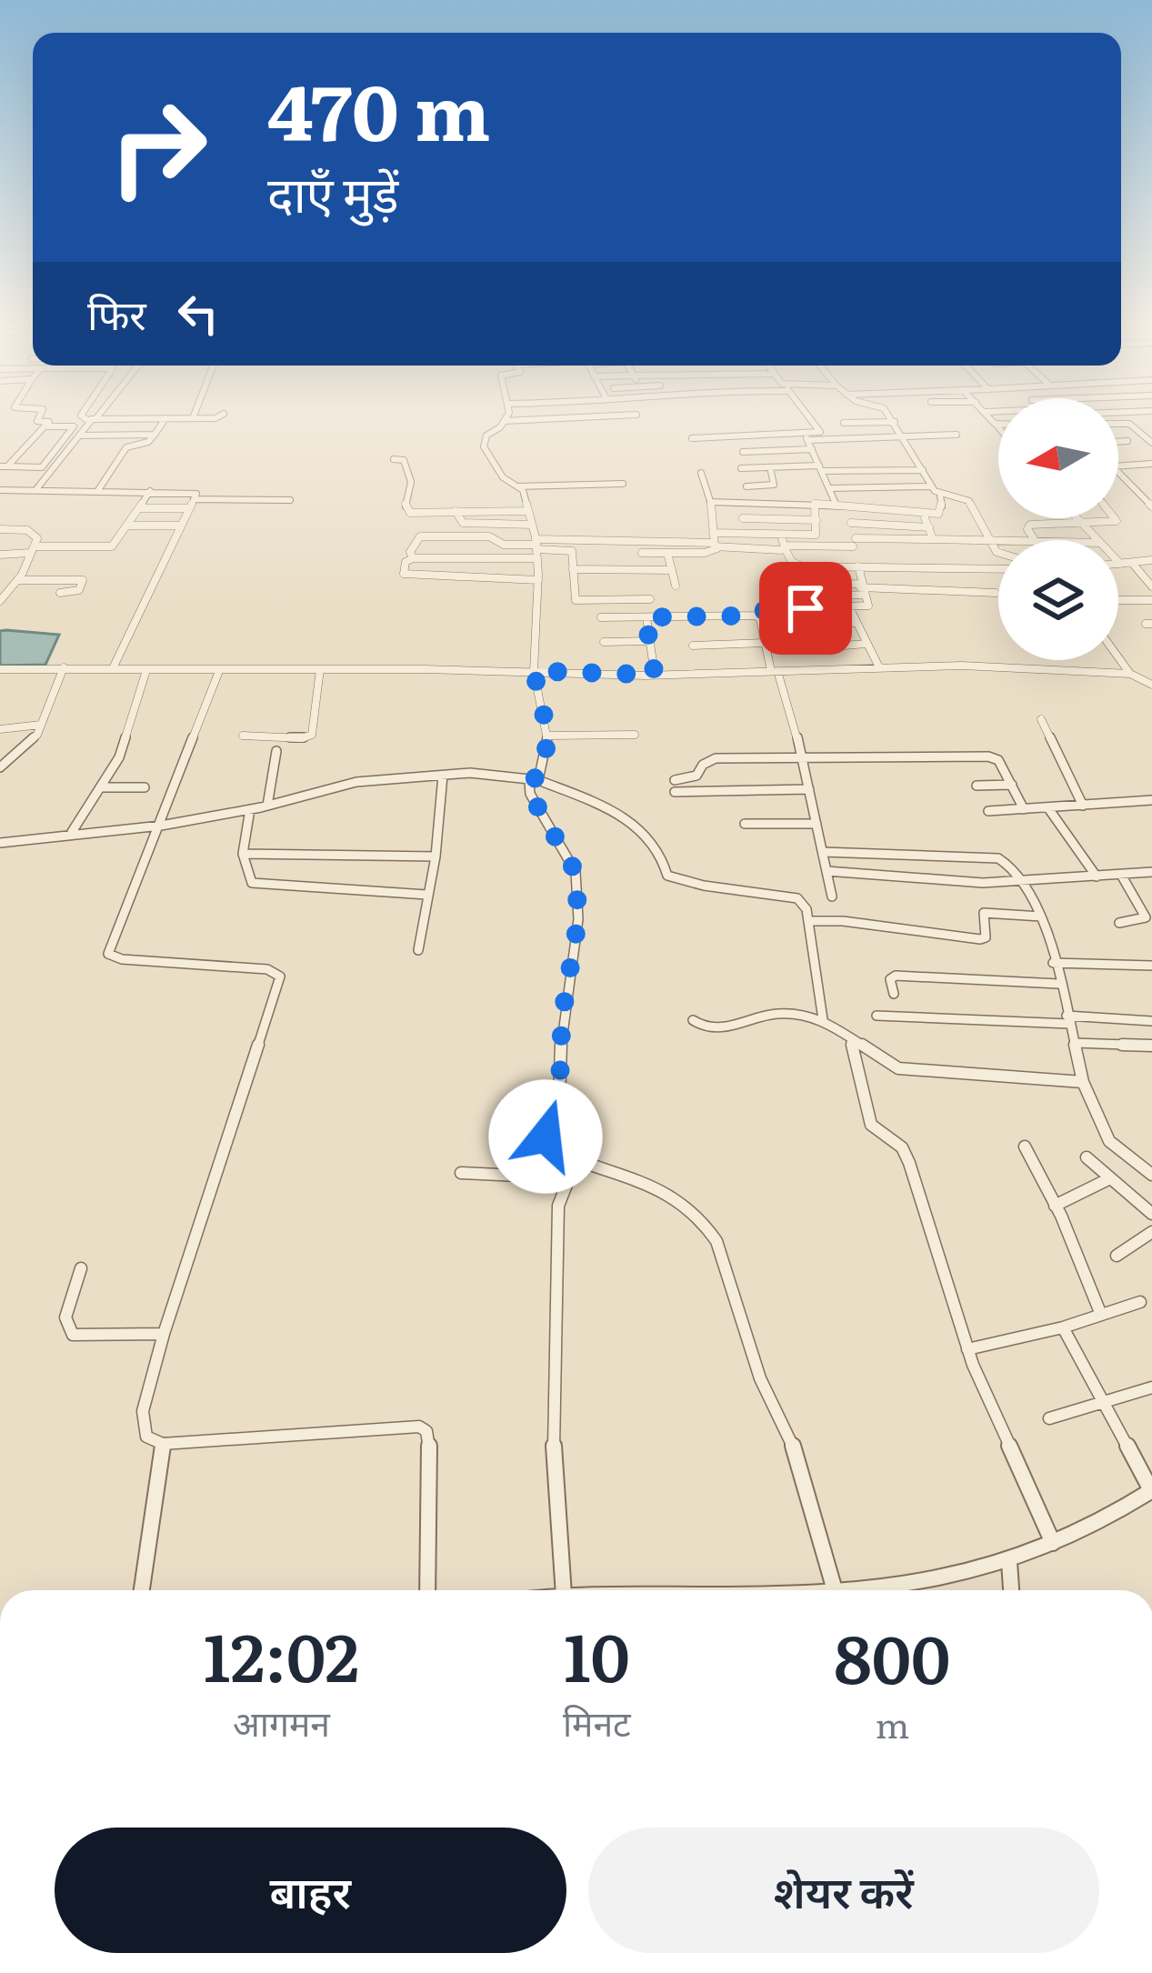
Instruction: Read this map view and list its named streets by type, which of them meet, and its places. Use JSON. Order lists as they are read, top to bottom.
{
  "north": "left",
  "page": {
    "turn": ["470 m", "दाएँ मुड़ें"],
    "then": "फिर",
    "eta": [
      "12:02",
      "आगमन",
      "10",
      "मिनट",
      "800",
      "m"
    ],
    "buttons": ["बाहर", "शेयर करें"]
  }
}
